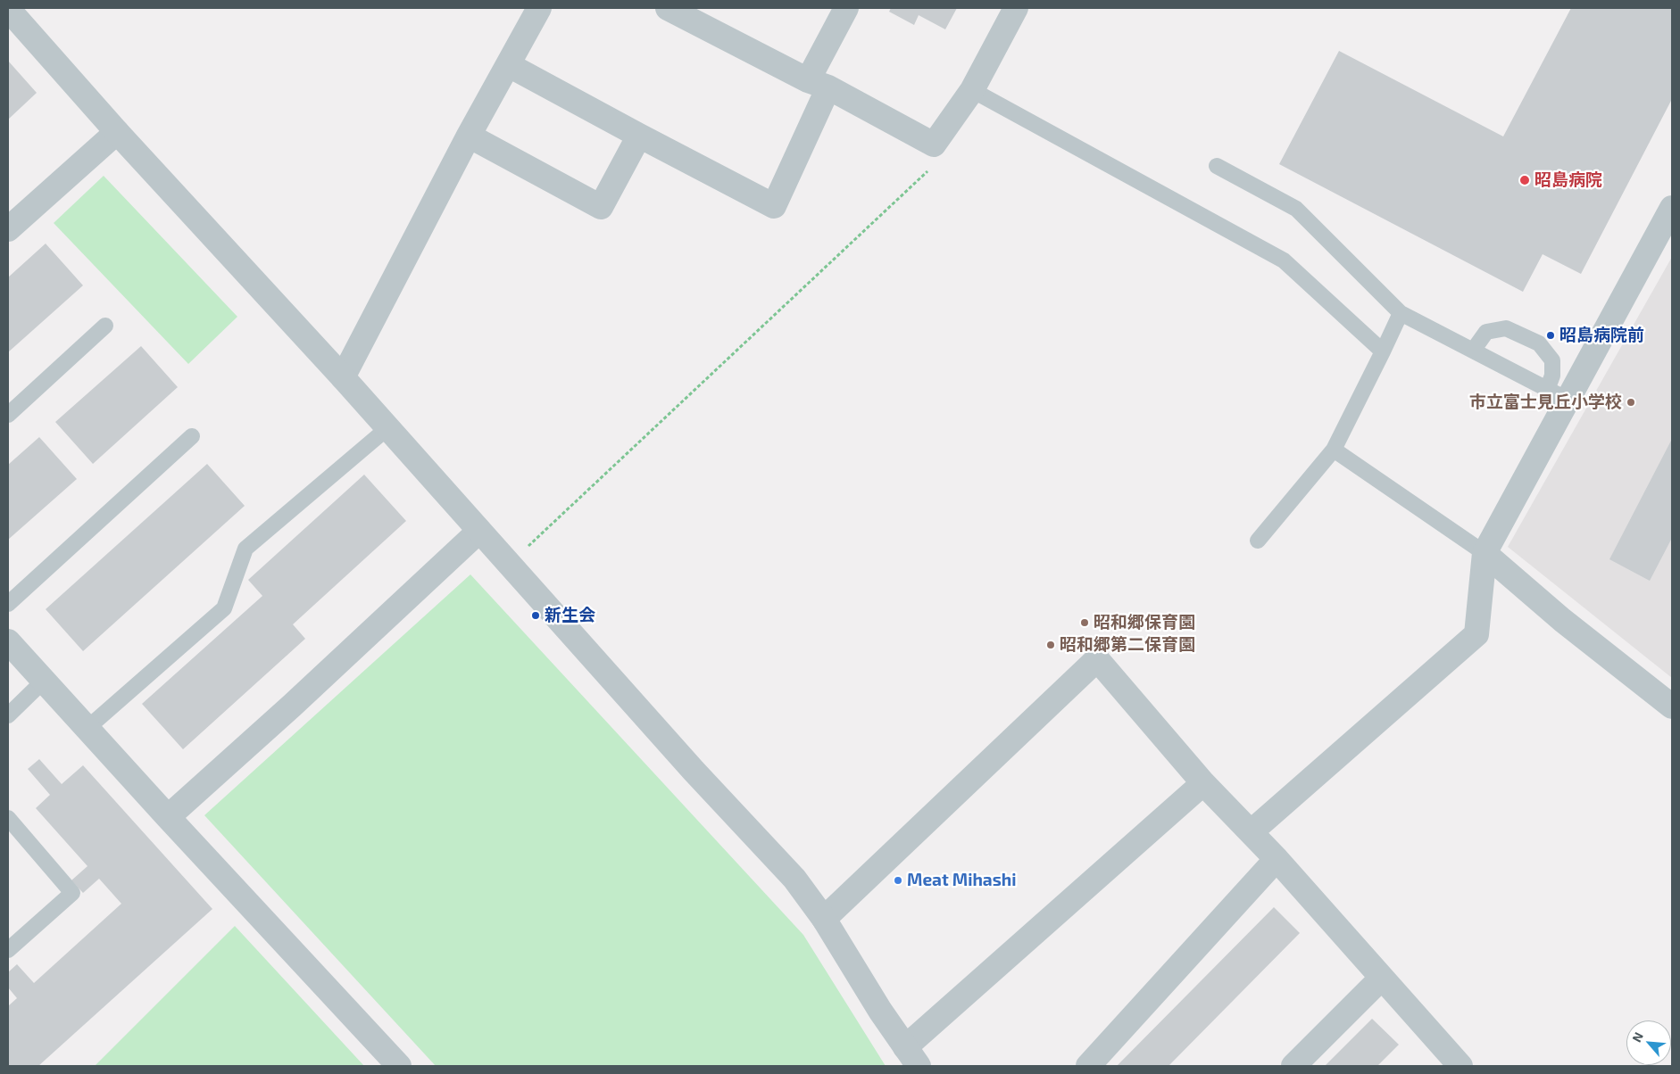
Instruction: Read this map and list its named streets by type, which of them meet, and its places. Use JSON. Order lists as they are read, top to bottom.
{
  "places": [
    "昭島病院",
    "昭島病院前",
    "市立富士見丘小学校",
    "新生会",
    "昭和郷保育園",
    "昭和郷第二保育園",
    "Meat Mihashi"
  ],
  "north": "top left"
}
